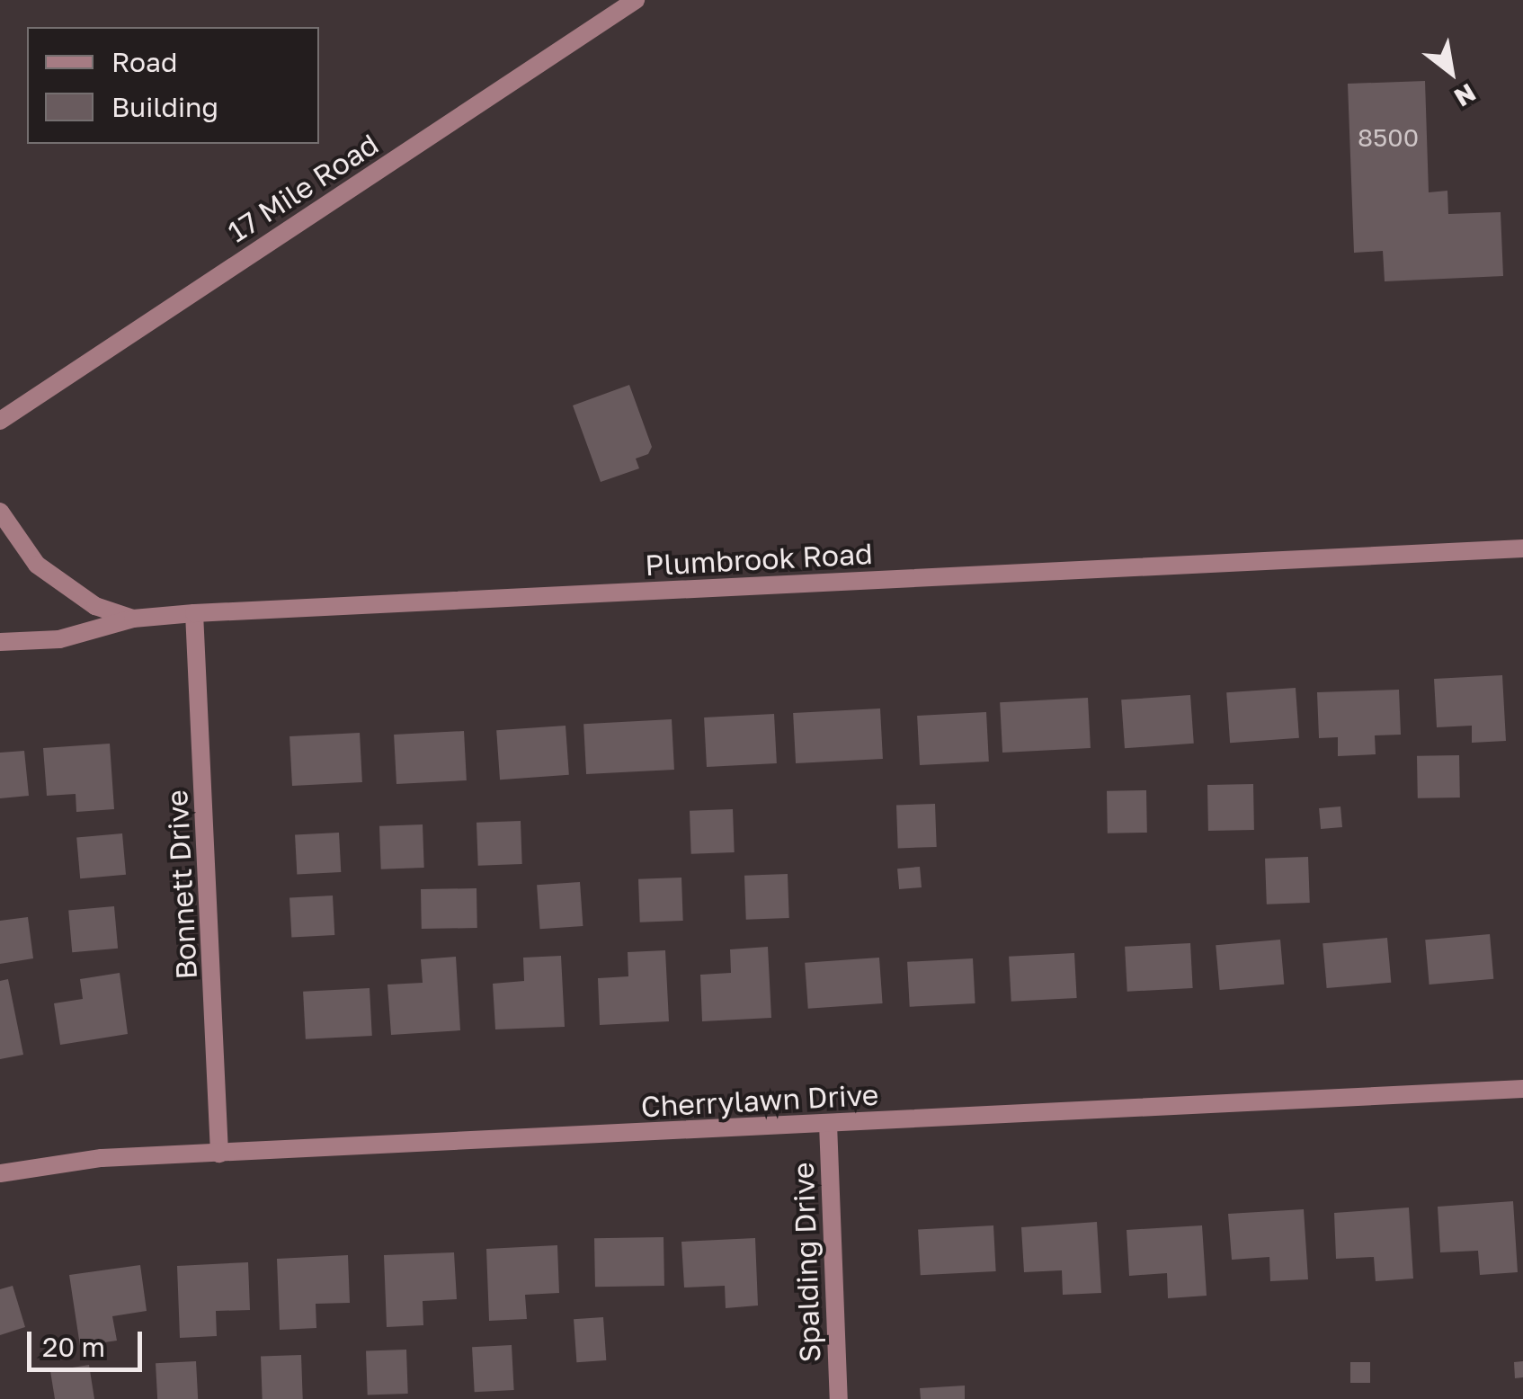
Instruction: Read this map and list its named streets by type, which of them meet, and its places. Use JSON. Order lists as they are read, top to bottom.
{
  "streets": {
    "street": [
      "17 Mile Road",
      "Plumbrook Road",
      "Bonnett Drive",
      "Cherrylawn Drive",
      "Spalding Drive"
    ]
  },
  "crossings": [
    ["Plumbrook Road", "Bonnett Drive"],
    ["Bonnett Drive", "Cherrylawn Drive"],
    ["Cherrylawn Drive", "Spalding Drive"]
  ],
  "house_numbers": ["8500"],
  "legend": ["Road", "Building"],
  "scale_bar": "20 m",
  "north": "bottom right"
}
